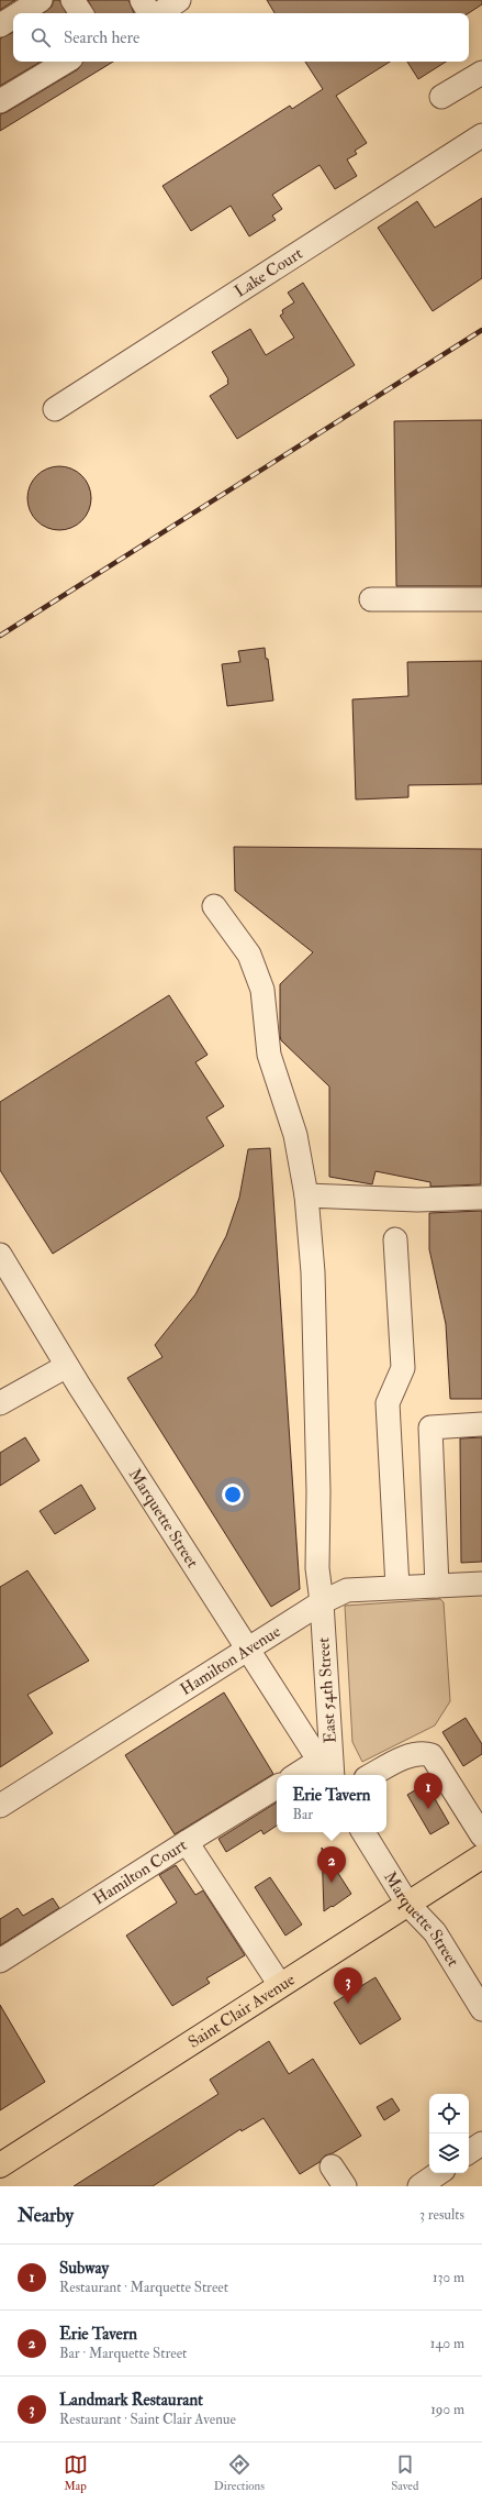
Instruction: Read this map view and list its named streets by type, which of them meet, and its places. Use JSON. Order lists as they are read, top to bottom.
{
  "streets": {
    "main road": ["Saint Clair Avenue"],
    "street": [
      "Lake Court",
      "Marquette Street",
      "Hamilton Avenue",
      "East 54th Street",
      "Hamilton Court"
    ]
  },
  "crossings": [
    ["Marquette Street", "Hamilton Avenue"],
    ["Marquette Street", "East 54th Street"],
    ["Marquette Street", "Saint Clair Avenue"],
    ["Hamilton Avenue", "East 54th Street"]
  ],
  "page": {
    "search": "Search here",
    "pins": ["1", "2", "3"],
    "popup": ["Erie Tavern", "Bar"],
    "heading": ["Nearby", "3 results"],
    "list": [
      {
        "mark": "1",
        "name": "Subway",
        "note": "Restaurant · Marquette Street",
        "value": "130 m"
      },
      {
        "mark": "2",
        "name": "Erie Tavern",
        "note": "Bar · Marquette Street",
        "value": "140 m"
      },
      {
        "mark": "3",
        "name": "Landmark Restaurant",
        "note": "Restaurant · Saint Clair Avenue",
        "value": "190 m"
      }
    ],
    "nav": ["Map", "Directions", "Saved"]
  }
}
